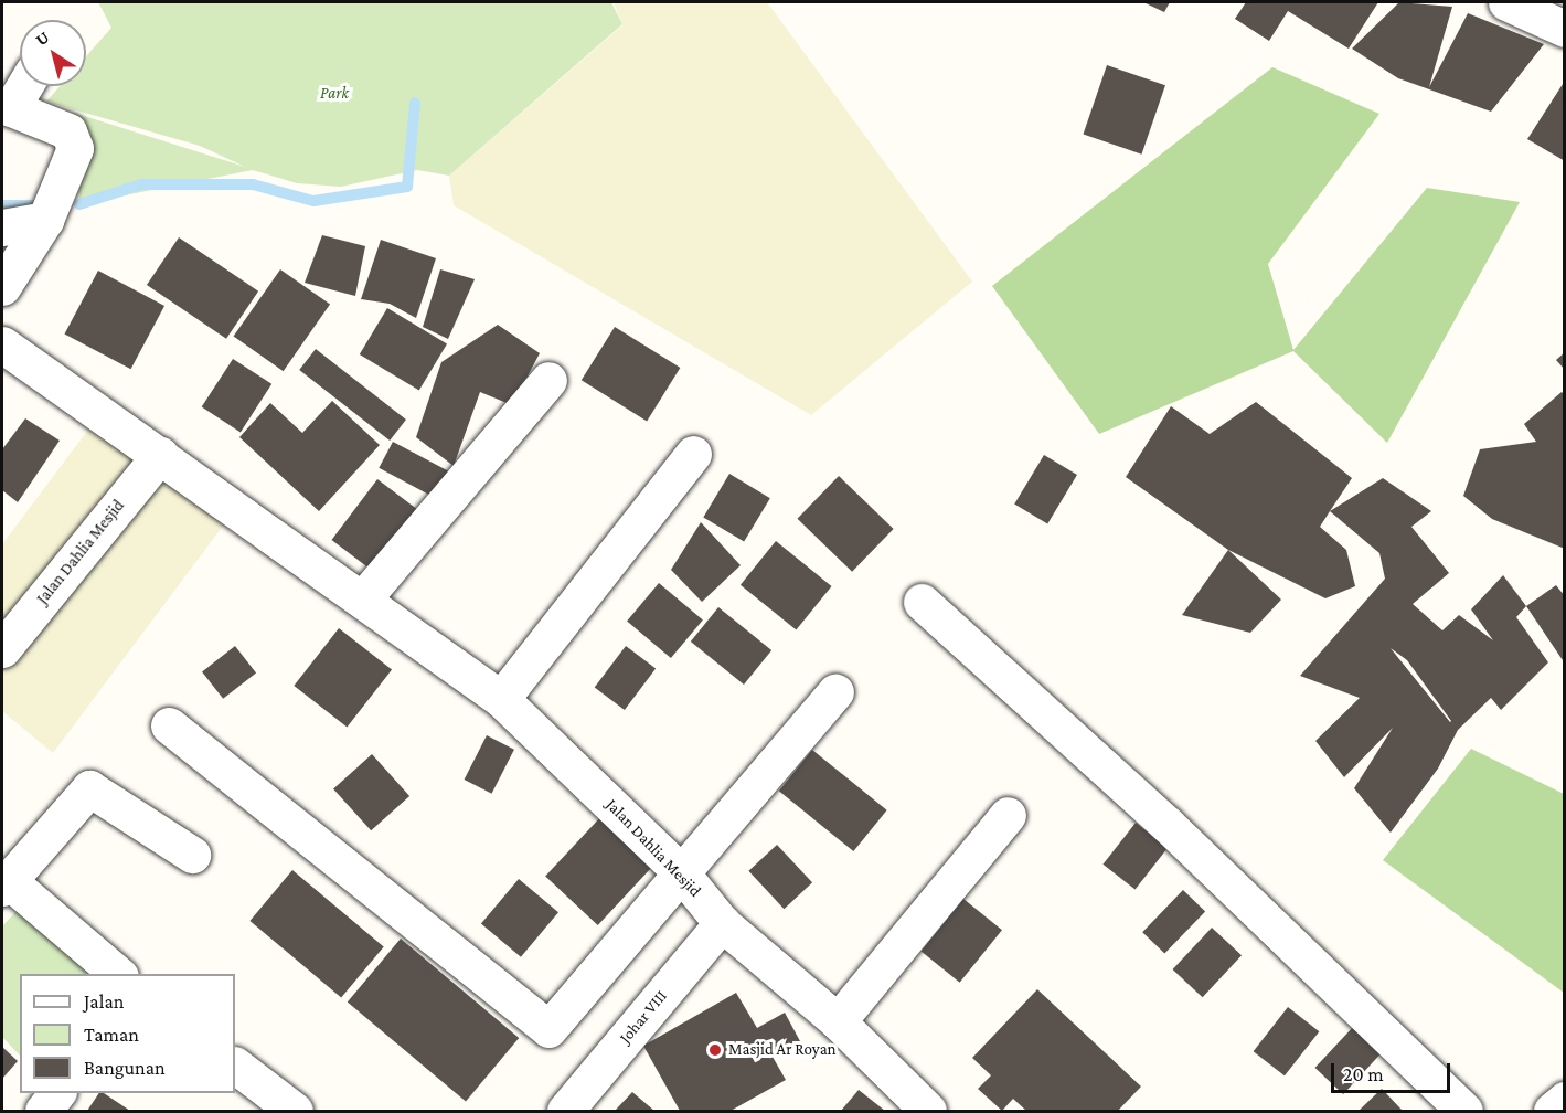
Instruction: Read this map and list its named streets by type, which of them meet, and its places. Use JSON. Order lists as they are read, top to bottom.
{
  "streets": {
    "street": ["Jalan Dahlia Mesjid", "Johar VIII"]
  },
  "crossings": [
    ["Jalan Dahlia Mesjid", "Johar VIII"]
  ],
  "parks": ["Park"],
  "places": ["Masjid Ar Royan"],
  "legend": ["Jalan", "Taman", "Bangunan"],
  "scale_bar": "20 m",
  "north": "top left"
}
